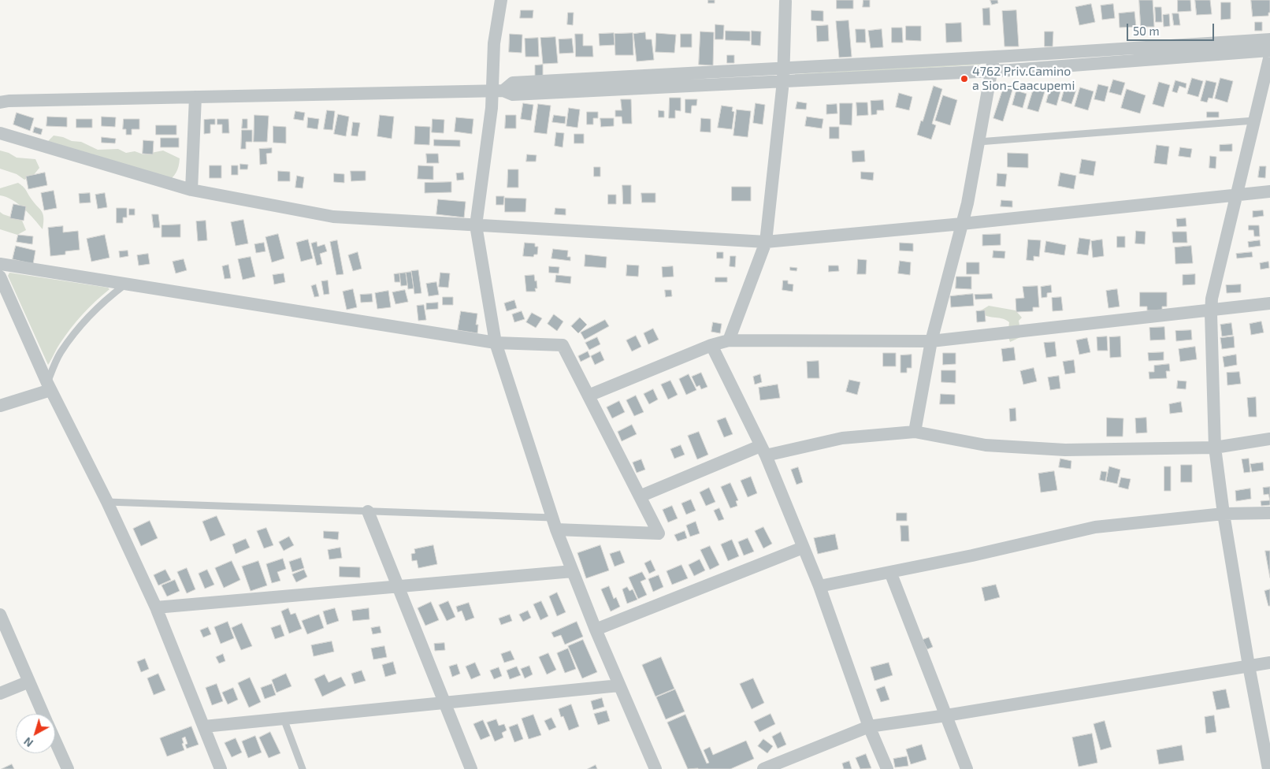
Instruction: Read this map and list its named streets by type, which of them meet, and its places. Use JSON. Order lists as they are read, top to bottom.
{
  "places": ["4762 Priv.Camino a Sion-Caacupemi"],
  "scale_bar": "50 m",
  "north": "bottom left"
}
